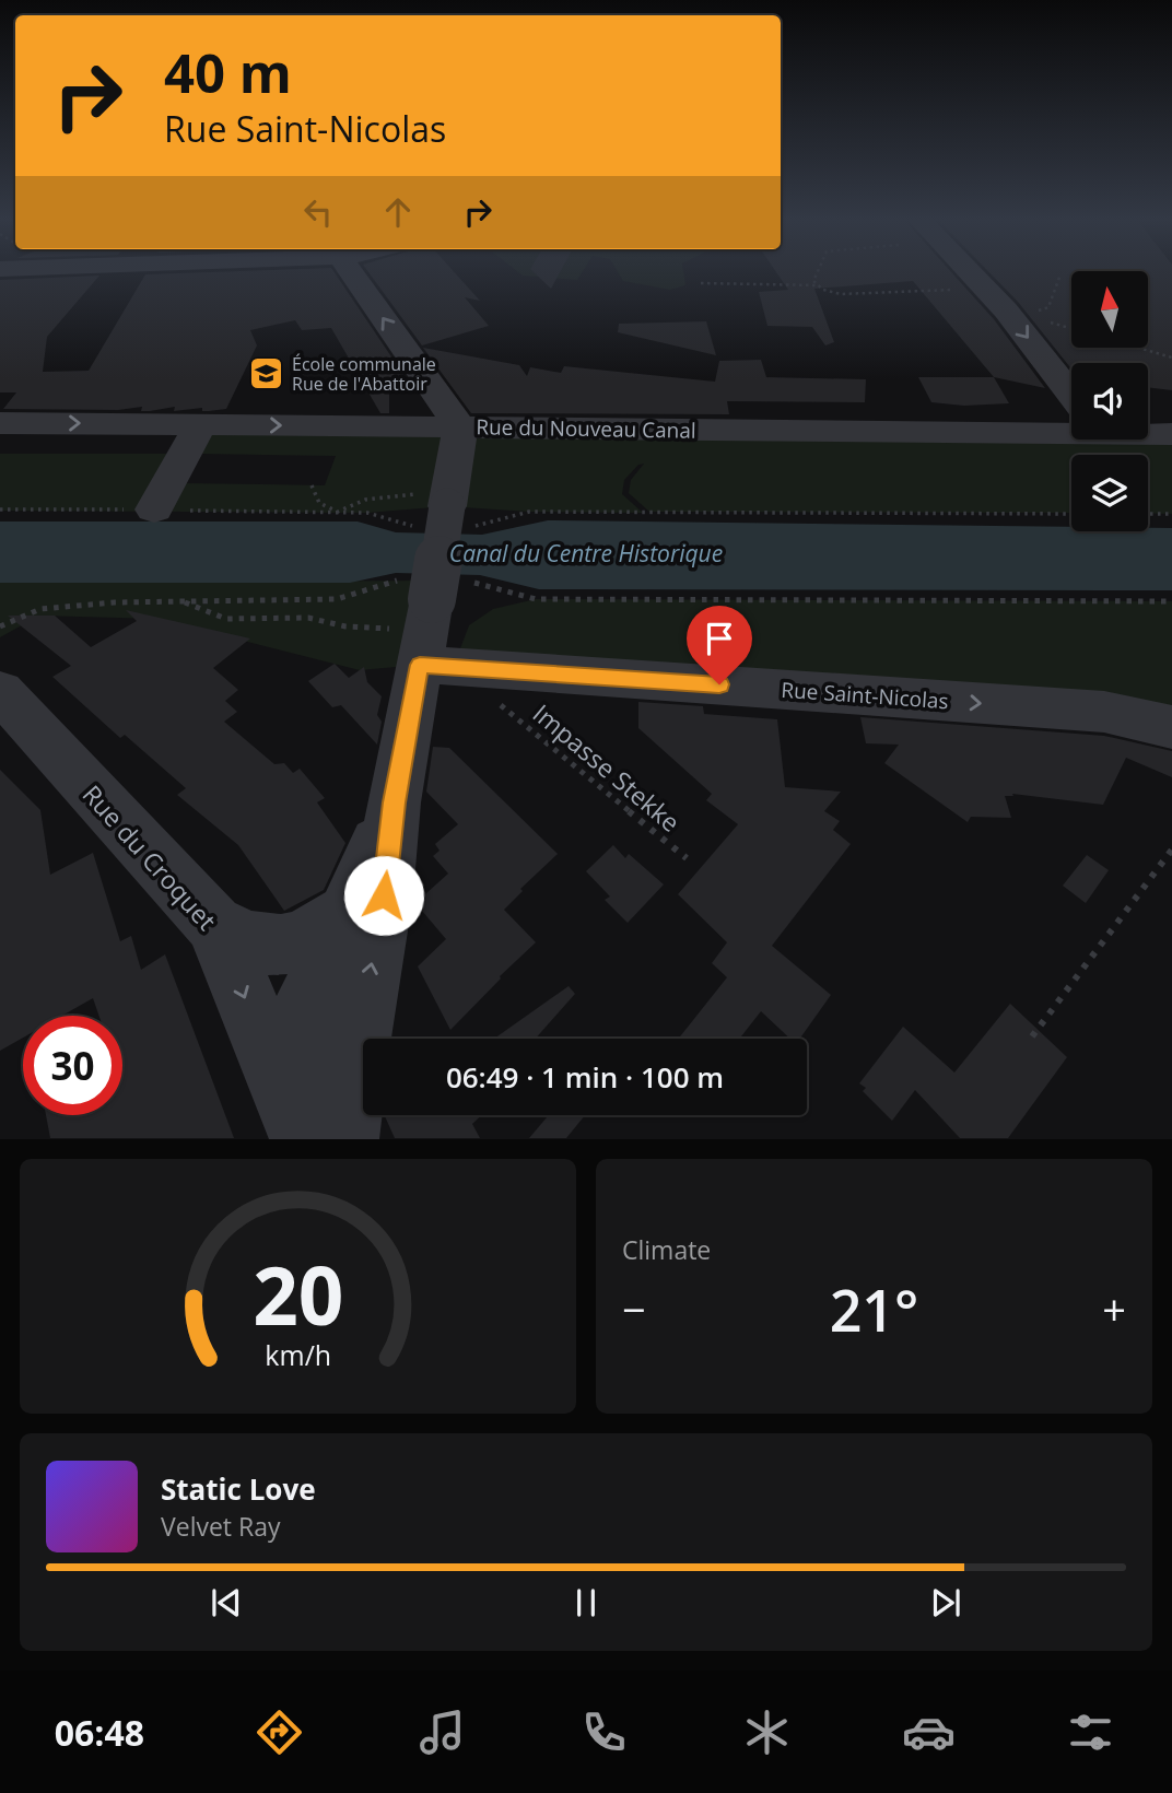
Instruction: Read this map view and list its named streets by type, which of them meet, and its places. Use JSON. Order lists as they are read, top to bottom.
{
  "streets": {
    "street": ["Rue du Nouveau Canal", "Rue Saint-Nicolas", "Rue du Croquet"],
    "path": ["Impasse Stekke"]
  },
  "one_way": ["Rue du Nouveau Canal", "Rue Saint-Nicolas"],
  "water": ["Canal du Centre Historique"],
  "places": {
    "school or university": ["École communale Rue de l'Abattoir"]
  },
  "north": "top",
  "page": {
    "turn": ["40 m", "Rue Saint-Nicolas"],
    "limit": "30",
    "trip": "06:49 · 1 min · 100 m",
    "tile": "Climate",
    "heat": ["−", "21°", "+"],
    "song": ["Static Love", "Velvet Ray"],
    "tabs": "06:48",
    "gauge": ["20", "km/h"]
  }
}
